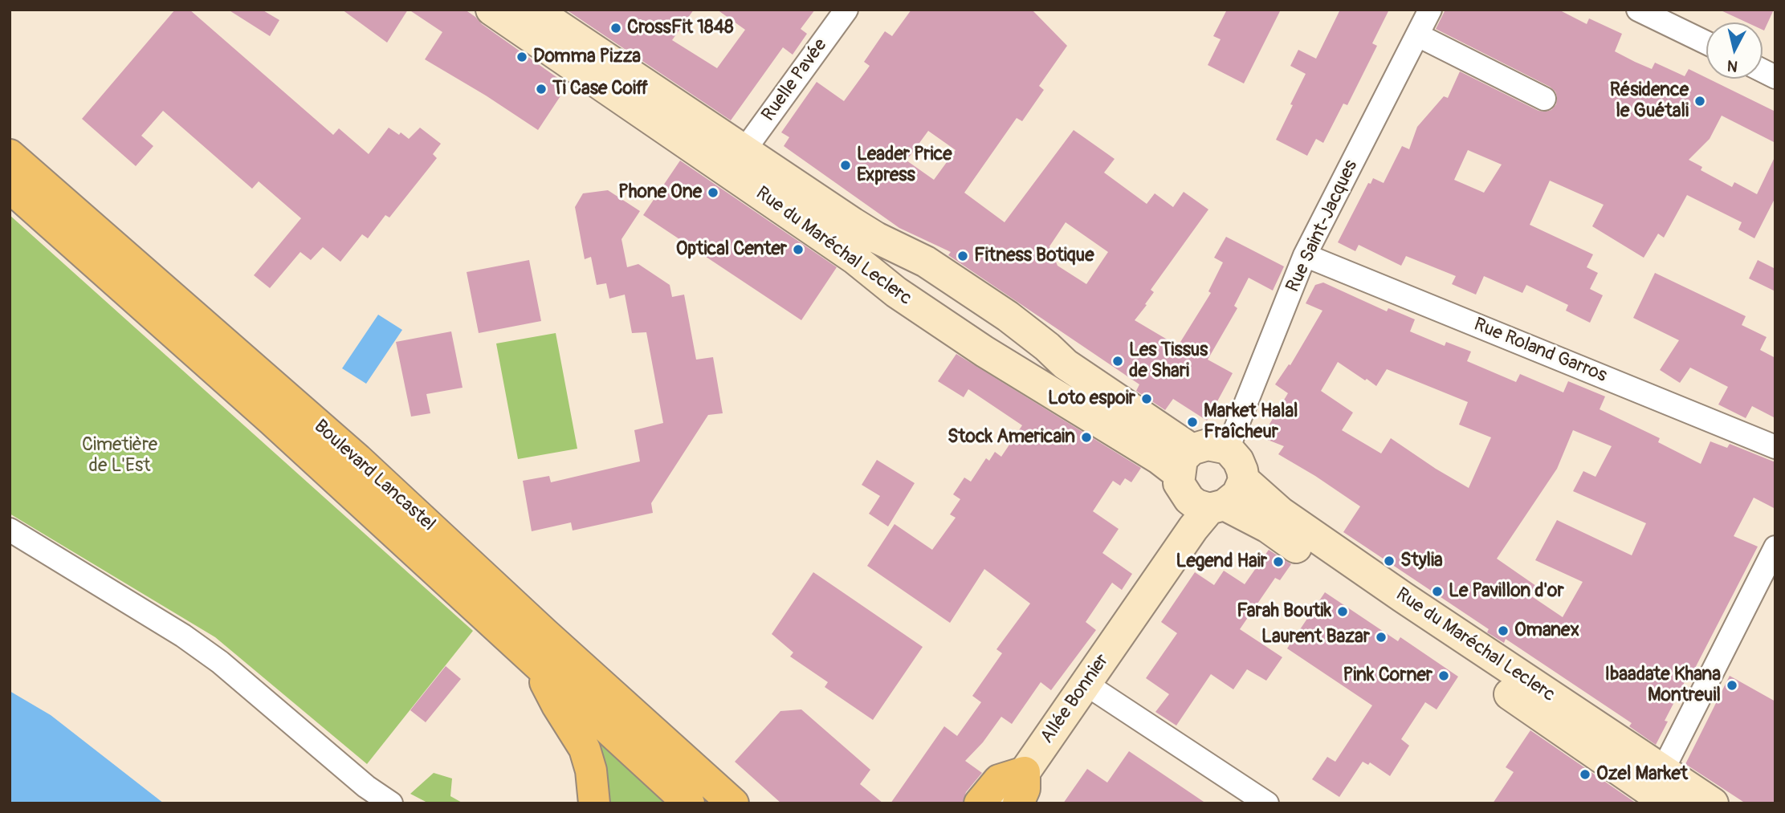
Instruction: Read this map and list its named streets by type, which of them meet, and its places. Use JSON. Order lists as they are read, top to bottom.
{
  "streets": {
    "main road": ["Boulevard Lancastel"],
    "street": [
      "Ruelle Pavée",
      "Rue Saint-Jacques",
      "Rue du Maréchal Leclerc",
      "Rue Roland Garros",
      "Allée Bonnier"
    ]
  },
  "crossings": [
    ["Ruelle Pavée", "Rue du Maréchal Leclerc"],
    ["Rue Saint-Jacques", "Rue du Maréchal Leclerc"],
    ["Rue Saint-Jacques", "Rue Roland Garros"],
    ["Rue Saint-Jacques", "Allée Bonnier"],
    ["Rue du Maréchal Leclerc", "Allée Bonnier"]
  ],
  "parks": ["Cimetière de L'Est"],
  "places": [
    "CrossFit 1848",
    "Domma Pizza",
    "Ti Case Coiff",
    "Résidence le Guétali",
    "Leader Price Express",
    "Phone One",
    "Optical Center",
    "Fitness Botique",
    "Les Tissus de Shari",
    "Loto espoir",
    "Market Halal Fraîcheur",
    "Stock Americain",
    "Stylia",
    "Legend Hair",
    "Le Pavillon d'or",
    "Farah Boutik",
    "Omanex",
    "Laurent Bazar",
    "Pink Corner",
    "Ibaadate Khana Montreuil",
    "Ozel Market"
  ],
  "north": "bottom"
}
